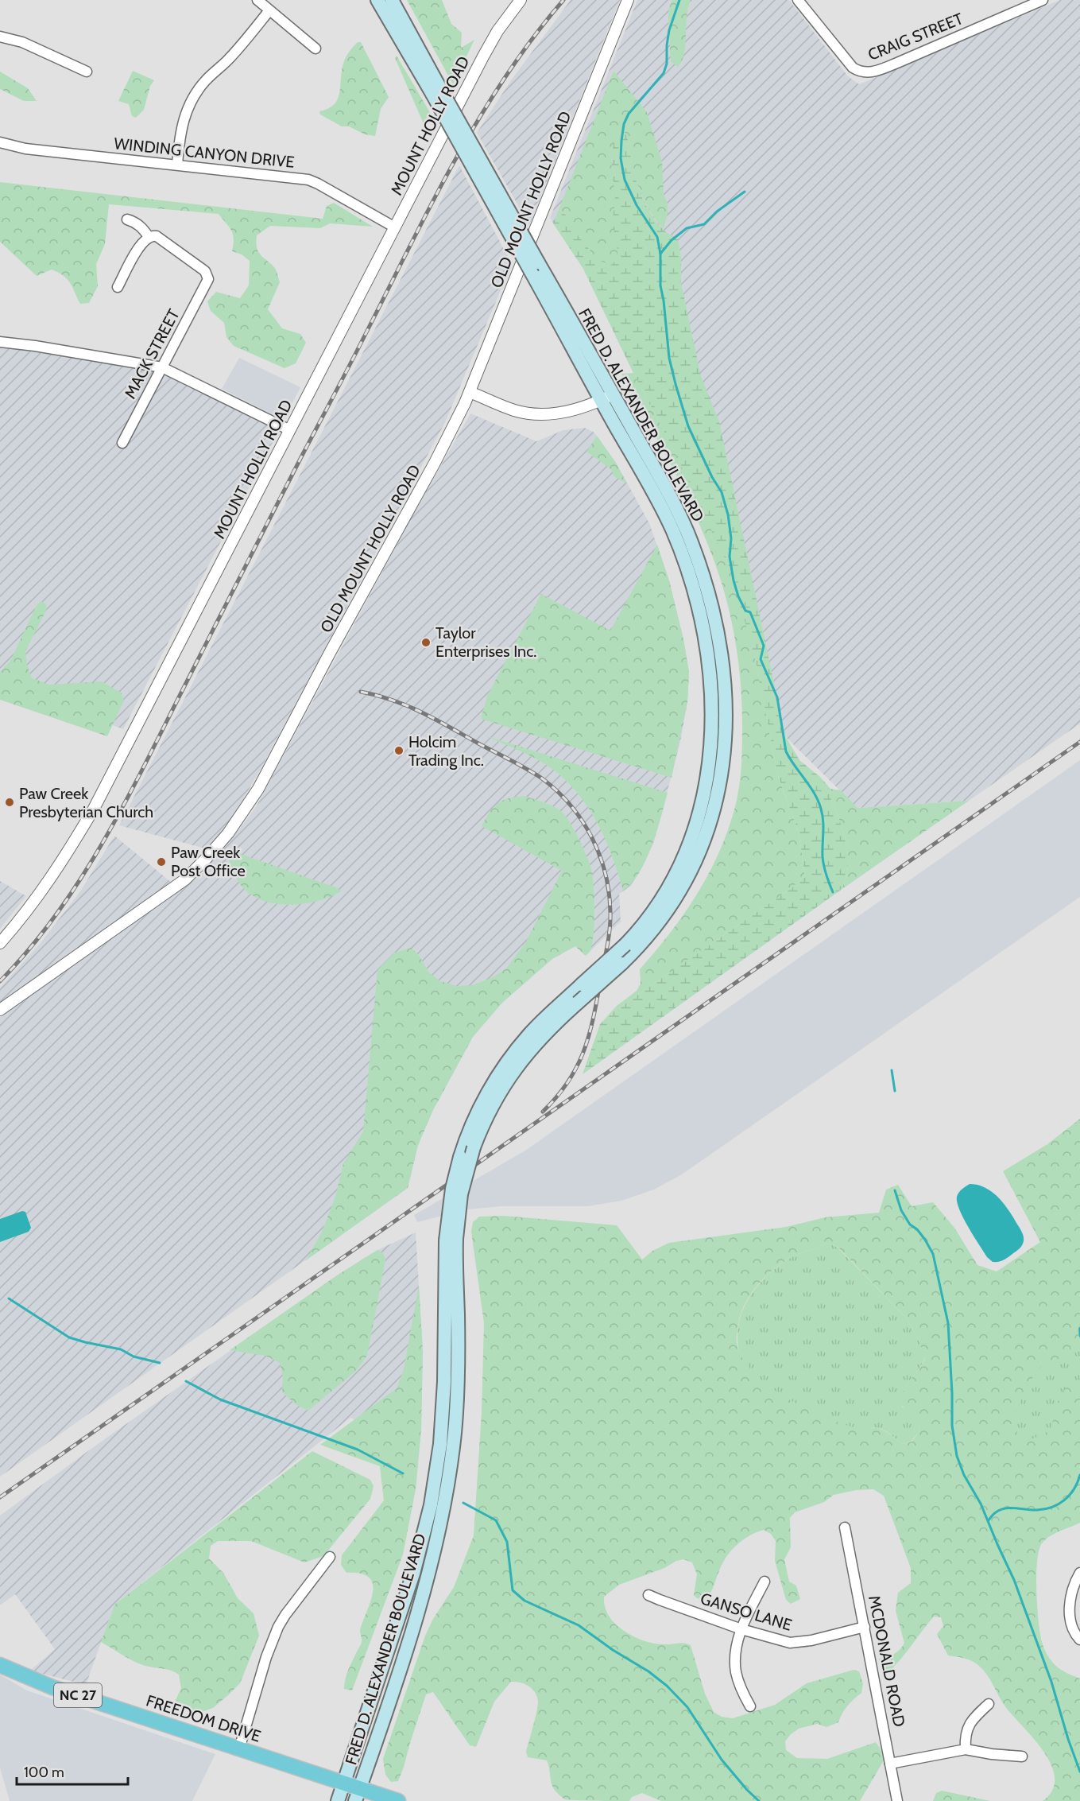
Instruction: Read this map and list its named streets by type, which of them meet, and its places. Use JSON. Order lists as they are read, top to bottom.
{
  "streets": {
    "main road": ["FRED D. ALEXANDER BOULEVARD", "NC 27", "FREEDOM DRIVE"],
    "street": [
      "CRAIG STREET",
      "MOUNT HOLLY ROAD",
      "WINDING CANYON DRIVE",
      "OLD MOUNT HOLLY ROAD",
      "MACK STREET",
      "GANSO LANE",
      "MCDONALD ROAD"
    ]
  },
  "crossings": [
    ["MOUNT HOLLY ROAD", "WINDING CANYON DRIVE"],
    ["FRED D. ALEXANDER BOULEVARD", "FREEDOM DRIVE"],
    ["GANSO LANE", "MCDONALD ROAD"]
  ],
  "places": [
    "Taylor Enterprises Inc.",
    "Holcim Trading Inc.",
    "Paw Creek Presbyterian Church",
    "Paw Creek Post Office"
  ],
  "scale_bar": "100 m"
}
